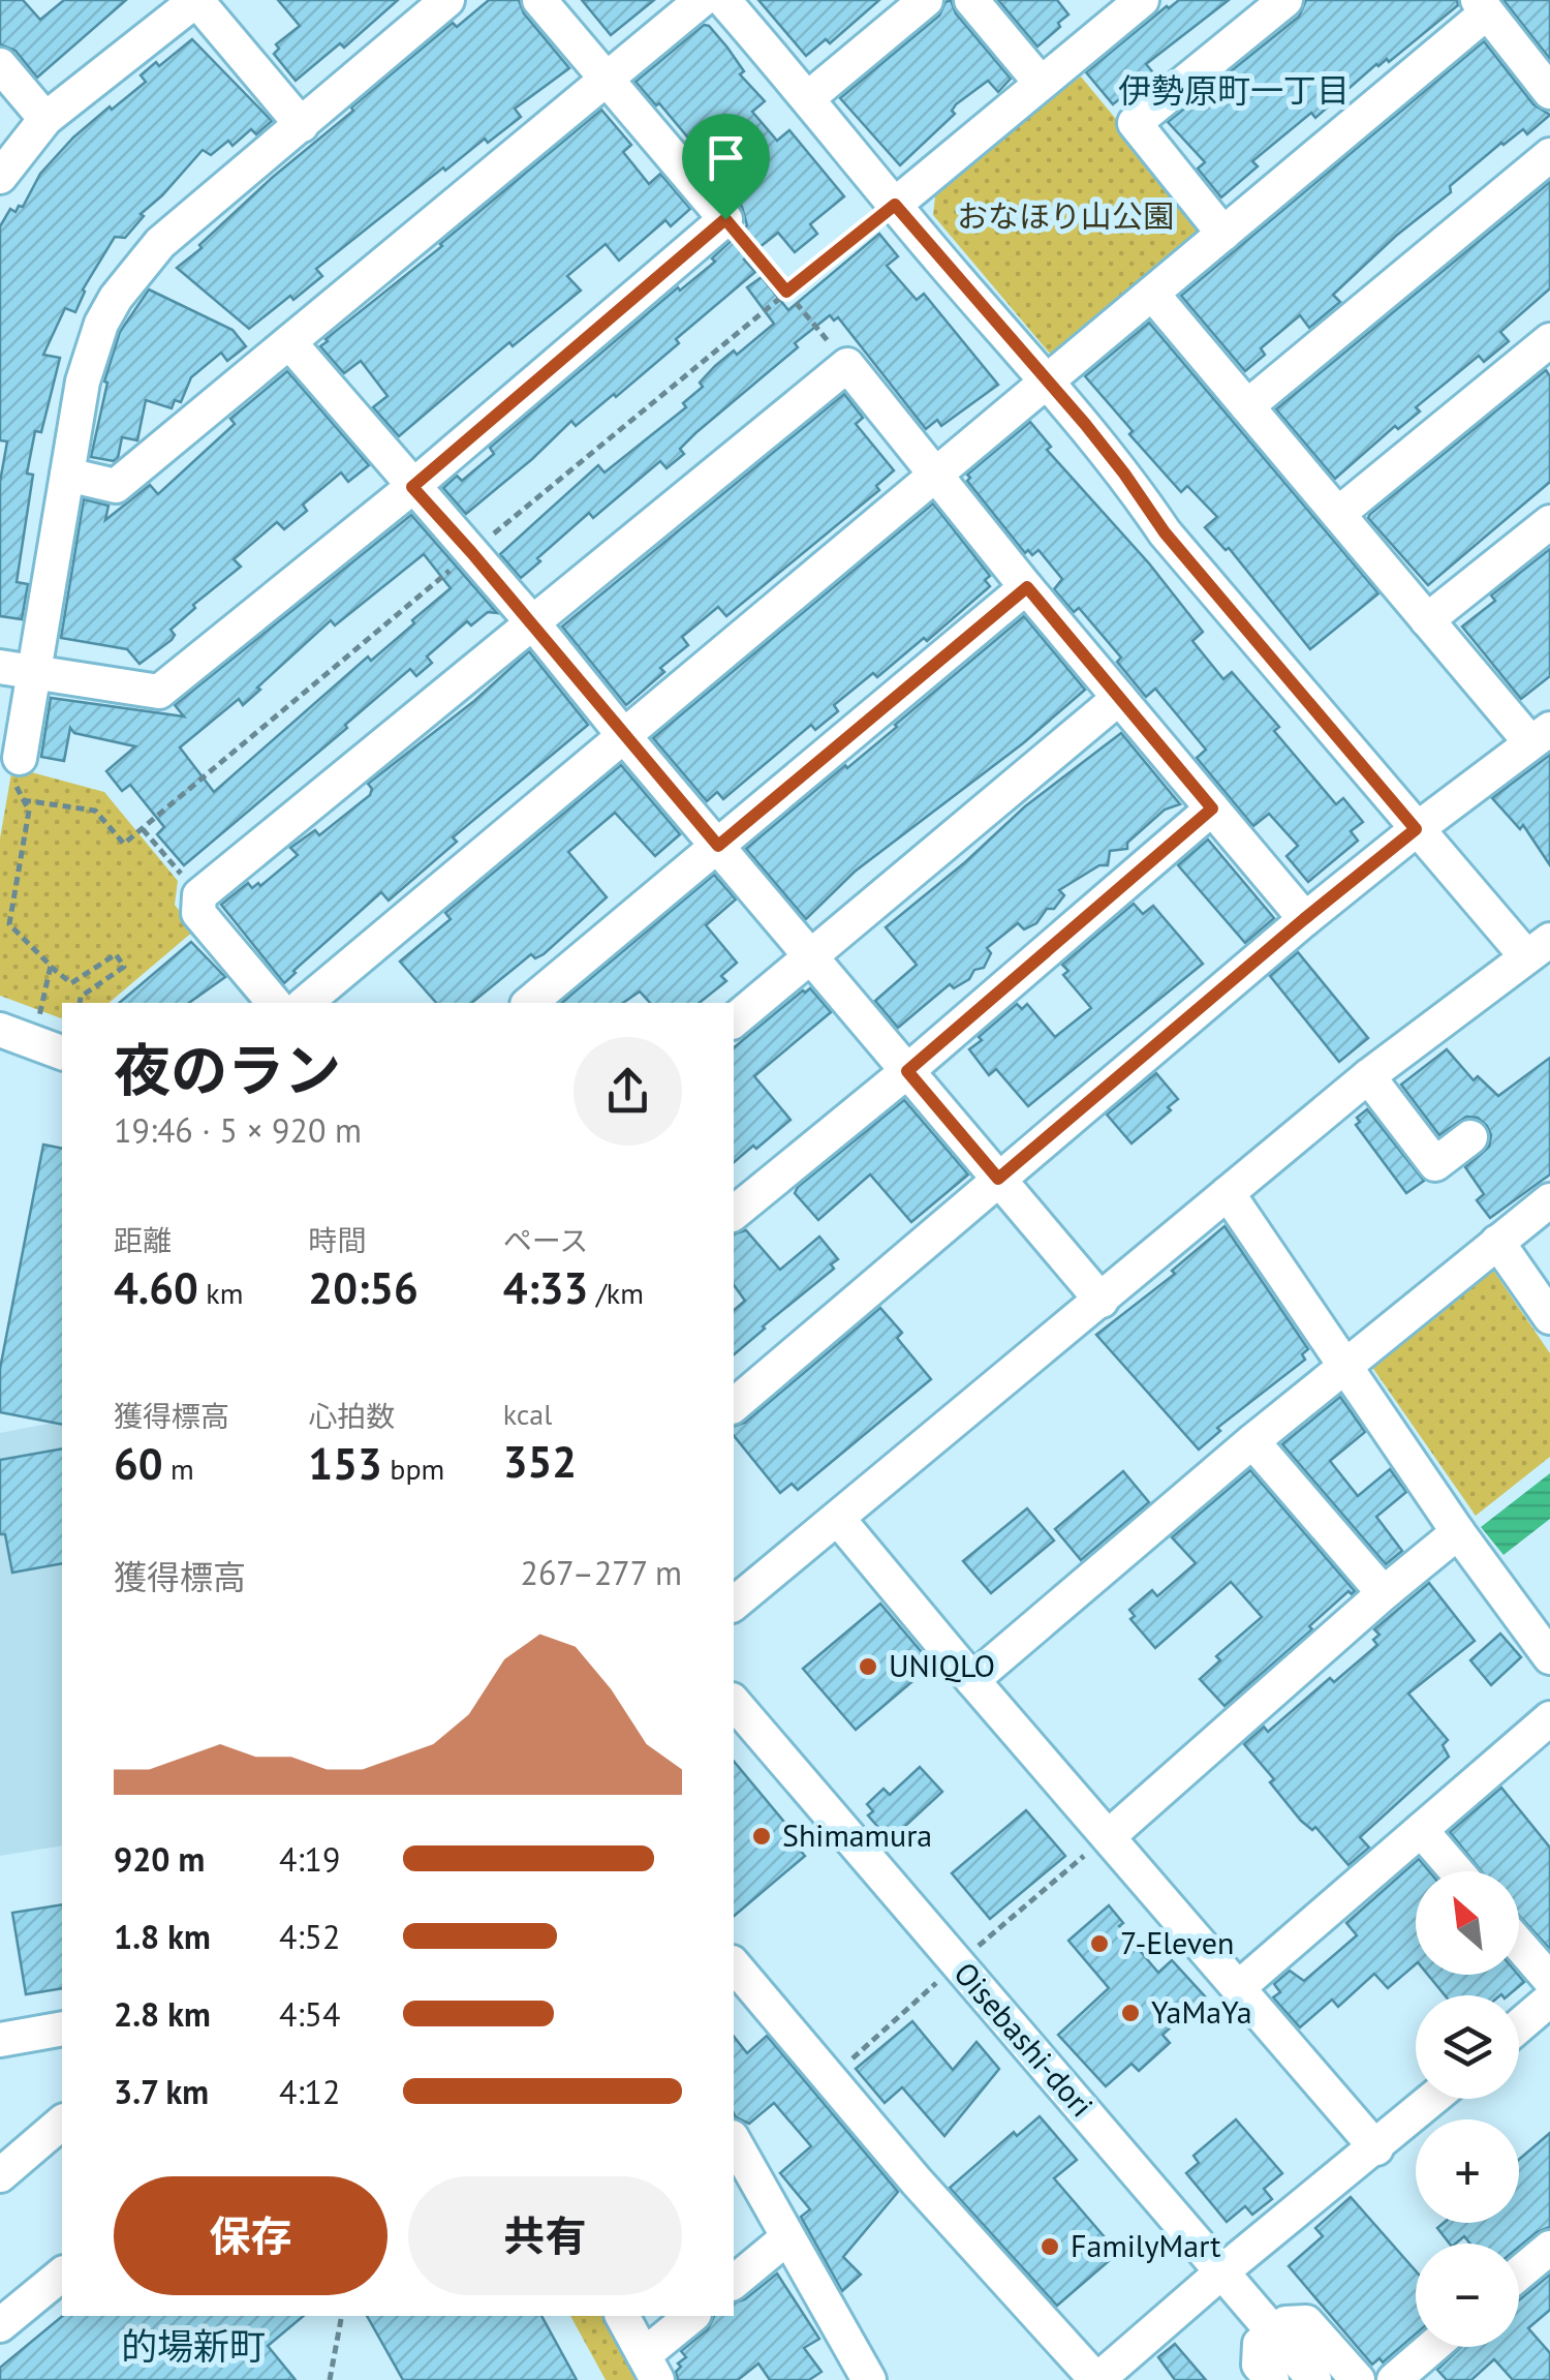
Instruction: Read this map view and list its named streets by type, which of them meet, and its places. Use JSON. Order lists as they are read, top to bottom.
{
  "streets": {
    "street": ["Oisebashi-dori"]
  },
  "districts": ["伊勢原町一丁目", "的場新町"],
  "parks": ["おなほり山公園"],
  "places": [
    "UNIQLO",
    "Shimamura",
    "7-Eleven",
    "YaMaYa",
    "FamilyMart"
  ],
  "north": "top left",
  "page": {
    "heading": ["夜のラン", "19:46 · 5 × 920 m"],
    "stats": [
      ["距離", "4.60 km"],
      ["時間", "20:56"],
      ["ペース", "4:33 /km"],
      ["獲得標高", "60 m"],
      ["心拍数", "153 bpm"],
      ["kcal", "352"]
    ],
    "chart": ["獲得標高", "267–277 m"],
    "list": [
      {
        "name": "920 m",
        "note": "4:19"
      },
      {
        "name": "1.8 km",
        "note": "4:52"
      },
      {
        "name": "2.8 km",
        "note": "4:54"
      },
      {
        "name": "3.7 km",
        "note": "4:12"
      }
    ],
    "map_buttons": ["+", "−"],
    "buttons": ["保存", "共有"]
  }
}
